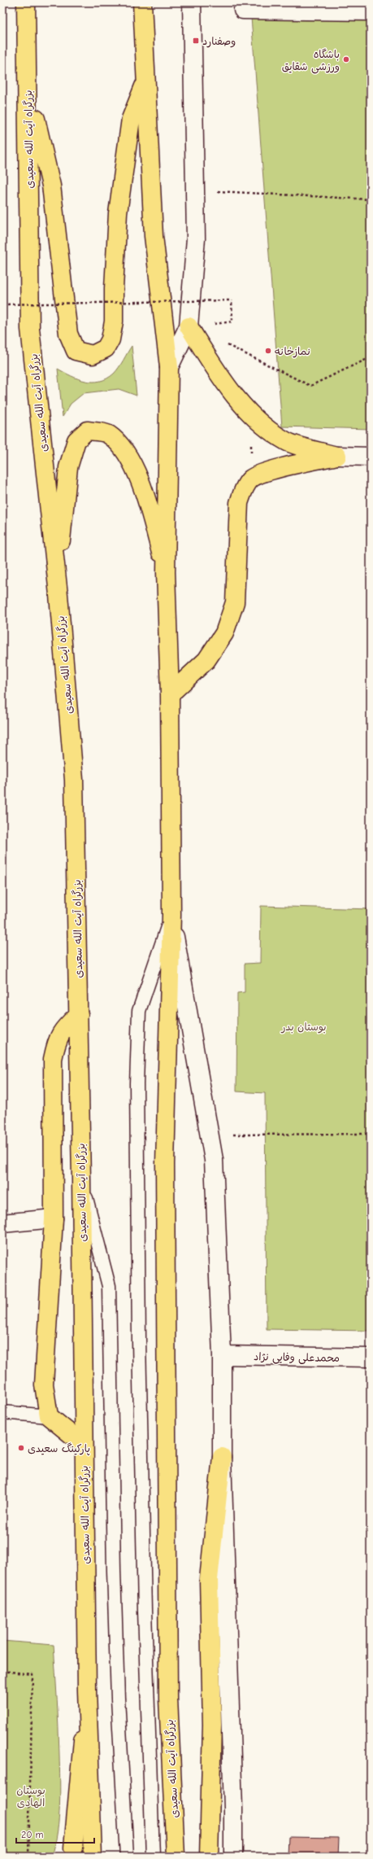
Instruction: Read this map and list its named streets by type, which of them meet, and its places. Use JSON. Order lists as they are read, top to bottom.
{
  "streets": {
    "main road": ["بزرگراه آیت الله سعیدی", "محمدعلی وفایی نژاد"]
  },
  "parks": ["بوستان بدر", "بوستان الهادی"],
  "places": {
    "transit": ["وصفنارد"],
    "other": ["باشگاه ورزشی شقایق", "نمازخانه", "پارکینگ سعیدی"]
  },
  "scale_bar": "20 m"
}
